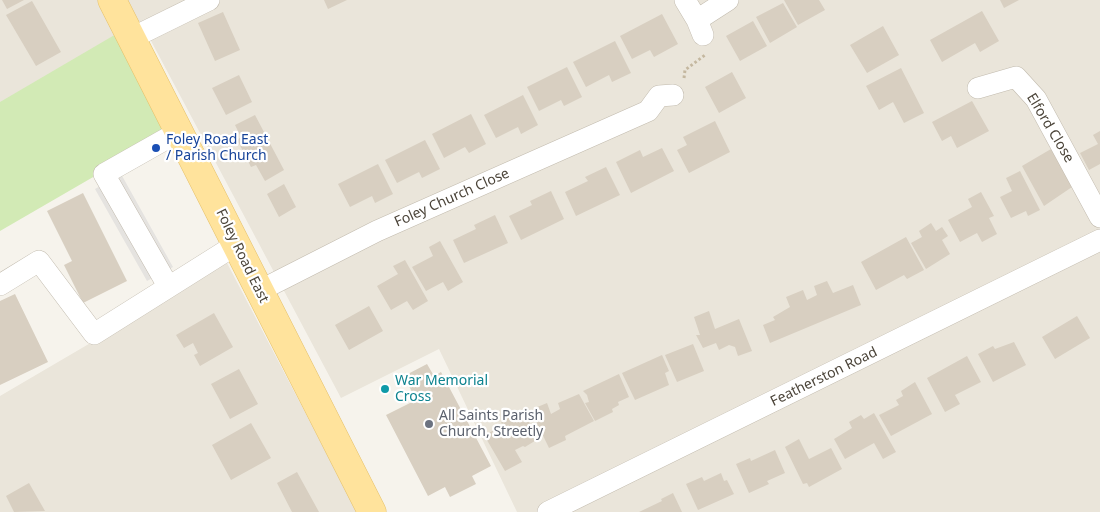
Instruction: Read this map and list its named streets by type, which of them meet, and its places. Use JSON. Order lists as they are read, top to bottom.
{
  "streets": {
    "main road": ["Foley Road East"],
    "street": ["Elford Close", "Foley Church Close", "Featherston Road"]
  },
  "crossings": [
    ["Foley Church Close", "Foley Road East"]
  ],
  "places": ["Foley Road East / Parish Church", "War Memorial Cross", "All Saints Parish Church, Streetly"]
}
